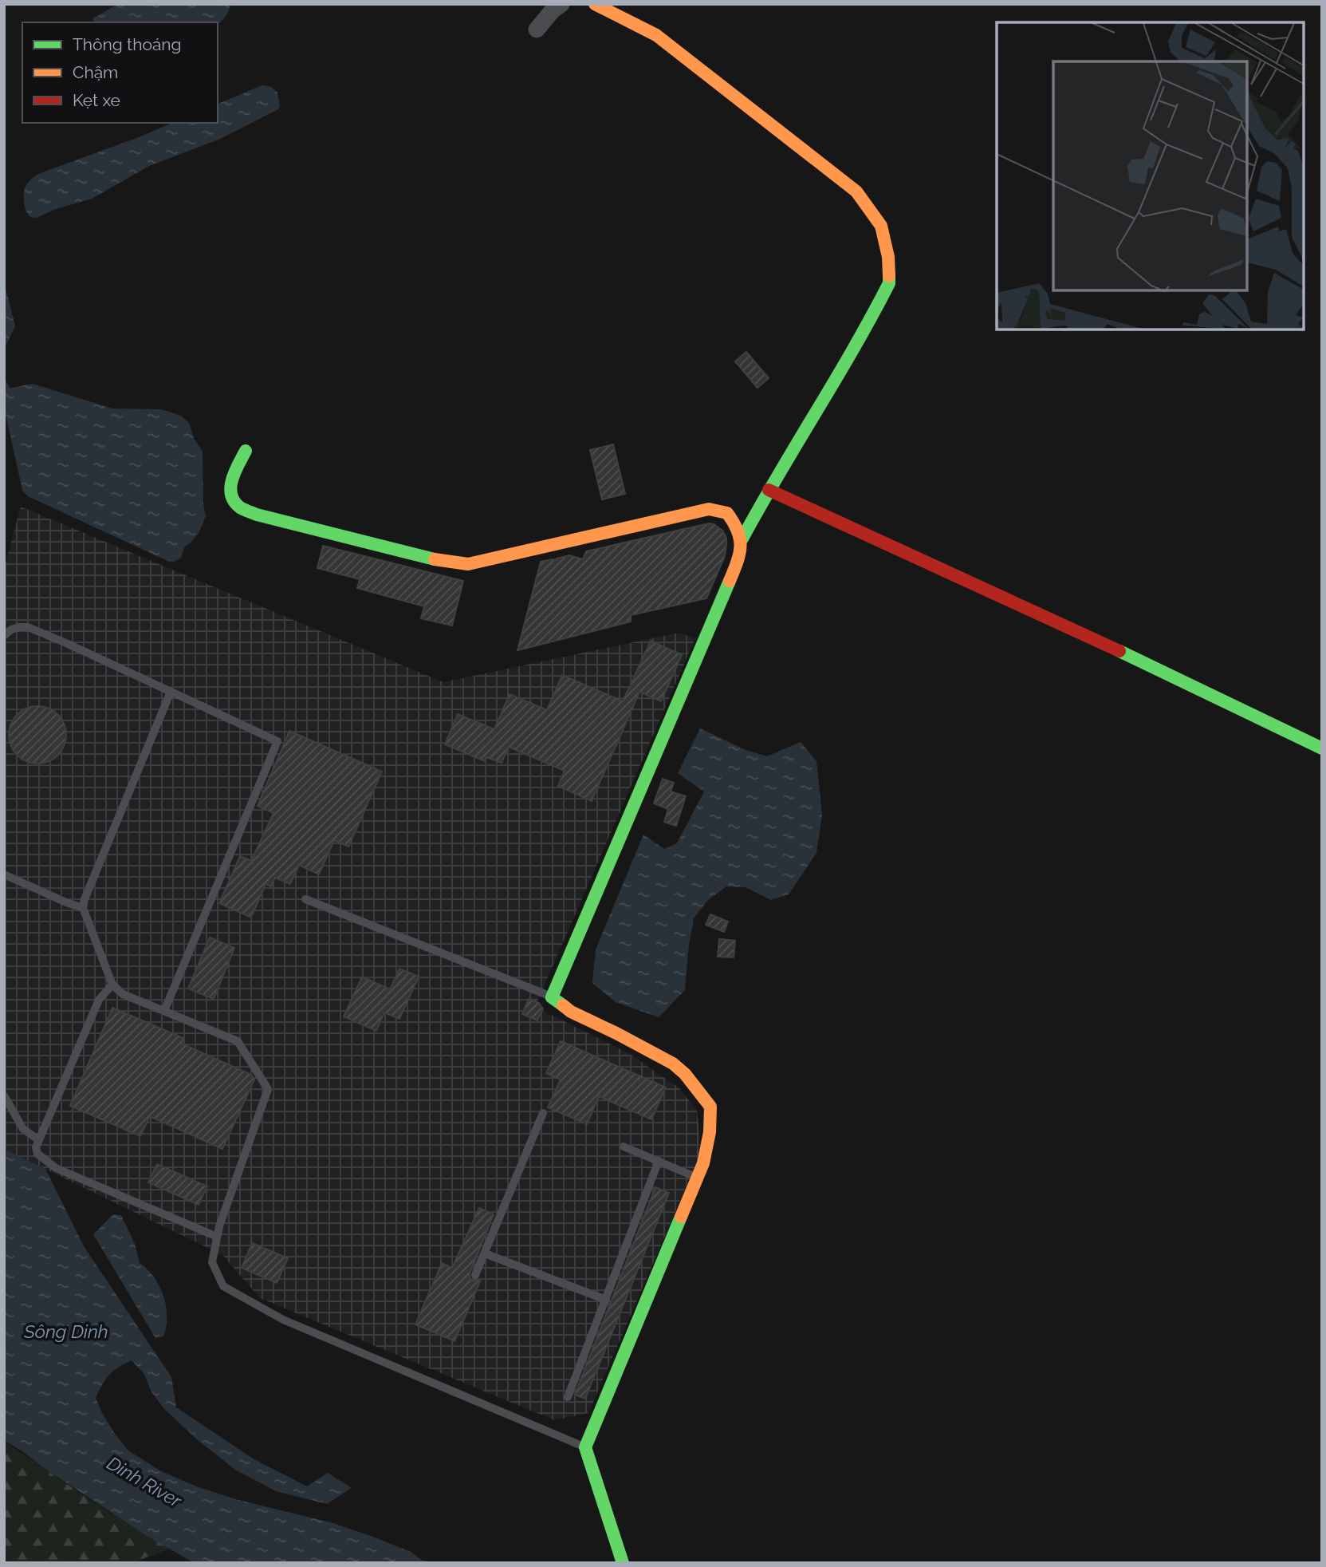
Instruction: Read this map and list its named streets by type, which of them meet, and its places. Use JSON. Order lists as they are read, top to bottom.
{
  "water": ["Sông Dinh", "Dinh River"],
  "legend": ["Thông thoáng", "Chậm", "Kẹt xe"]
}
